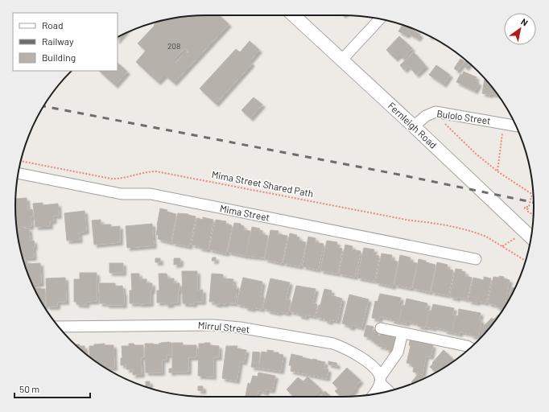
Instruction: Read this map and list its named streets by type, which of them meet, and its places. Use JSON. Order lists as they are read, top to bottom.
{
  "streets": {
    "street": [
      "Bulolo Street",
      "Fernleigh Road",
      "Mima Street",
      "Mirrul Street"
    ],
    "path": ["Mima Street Shared Path"]
  },
  "crossings": [
    ["Bulolo Street", "Fernleigh Road"]
  ],
  "house_numbers": ["208"],
  "legend": ["Road", "Railway", "Building"],
  "scale_bar": "50 m",
  "north": "top right"
}
